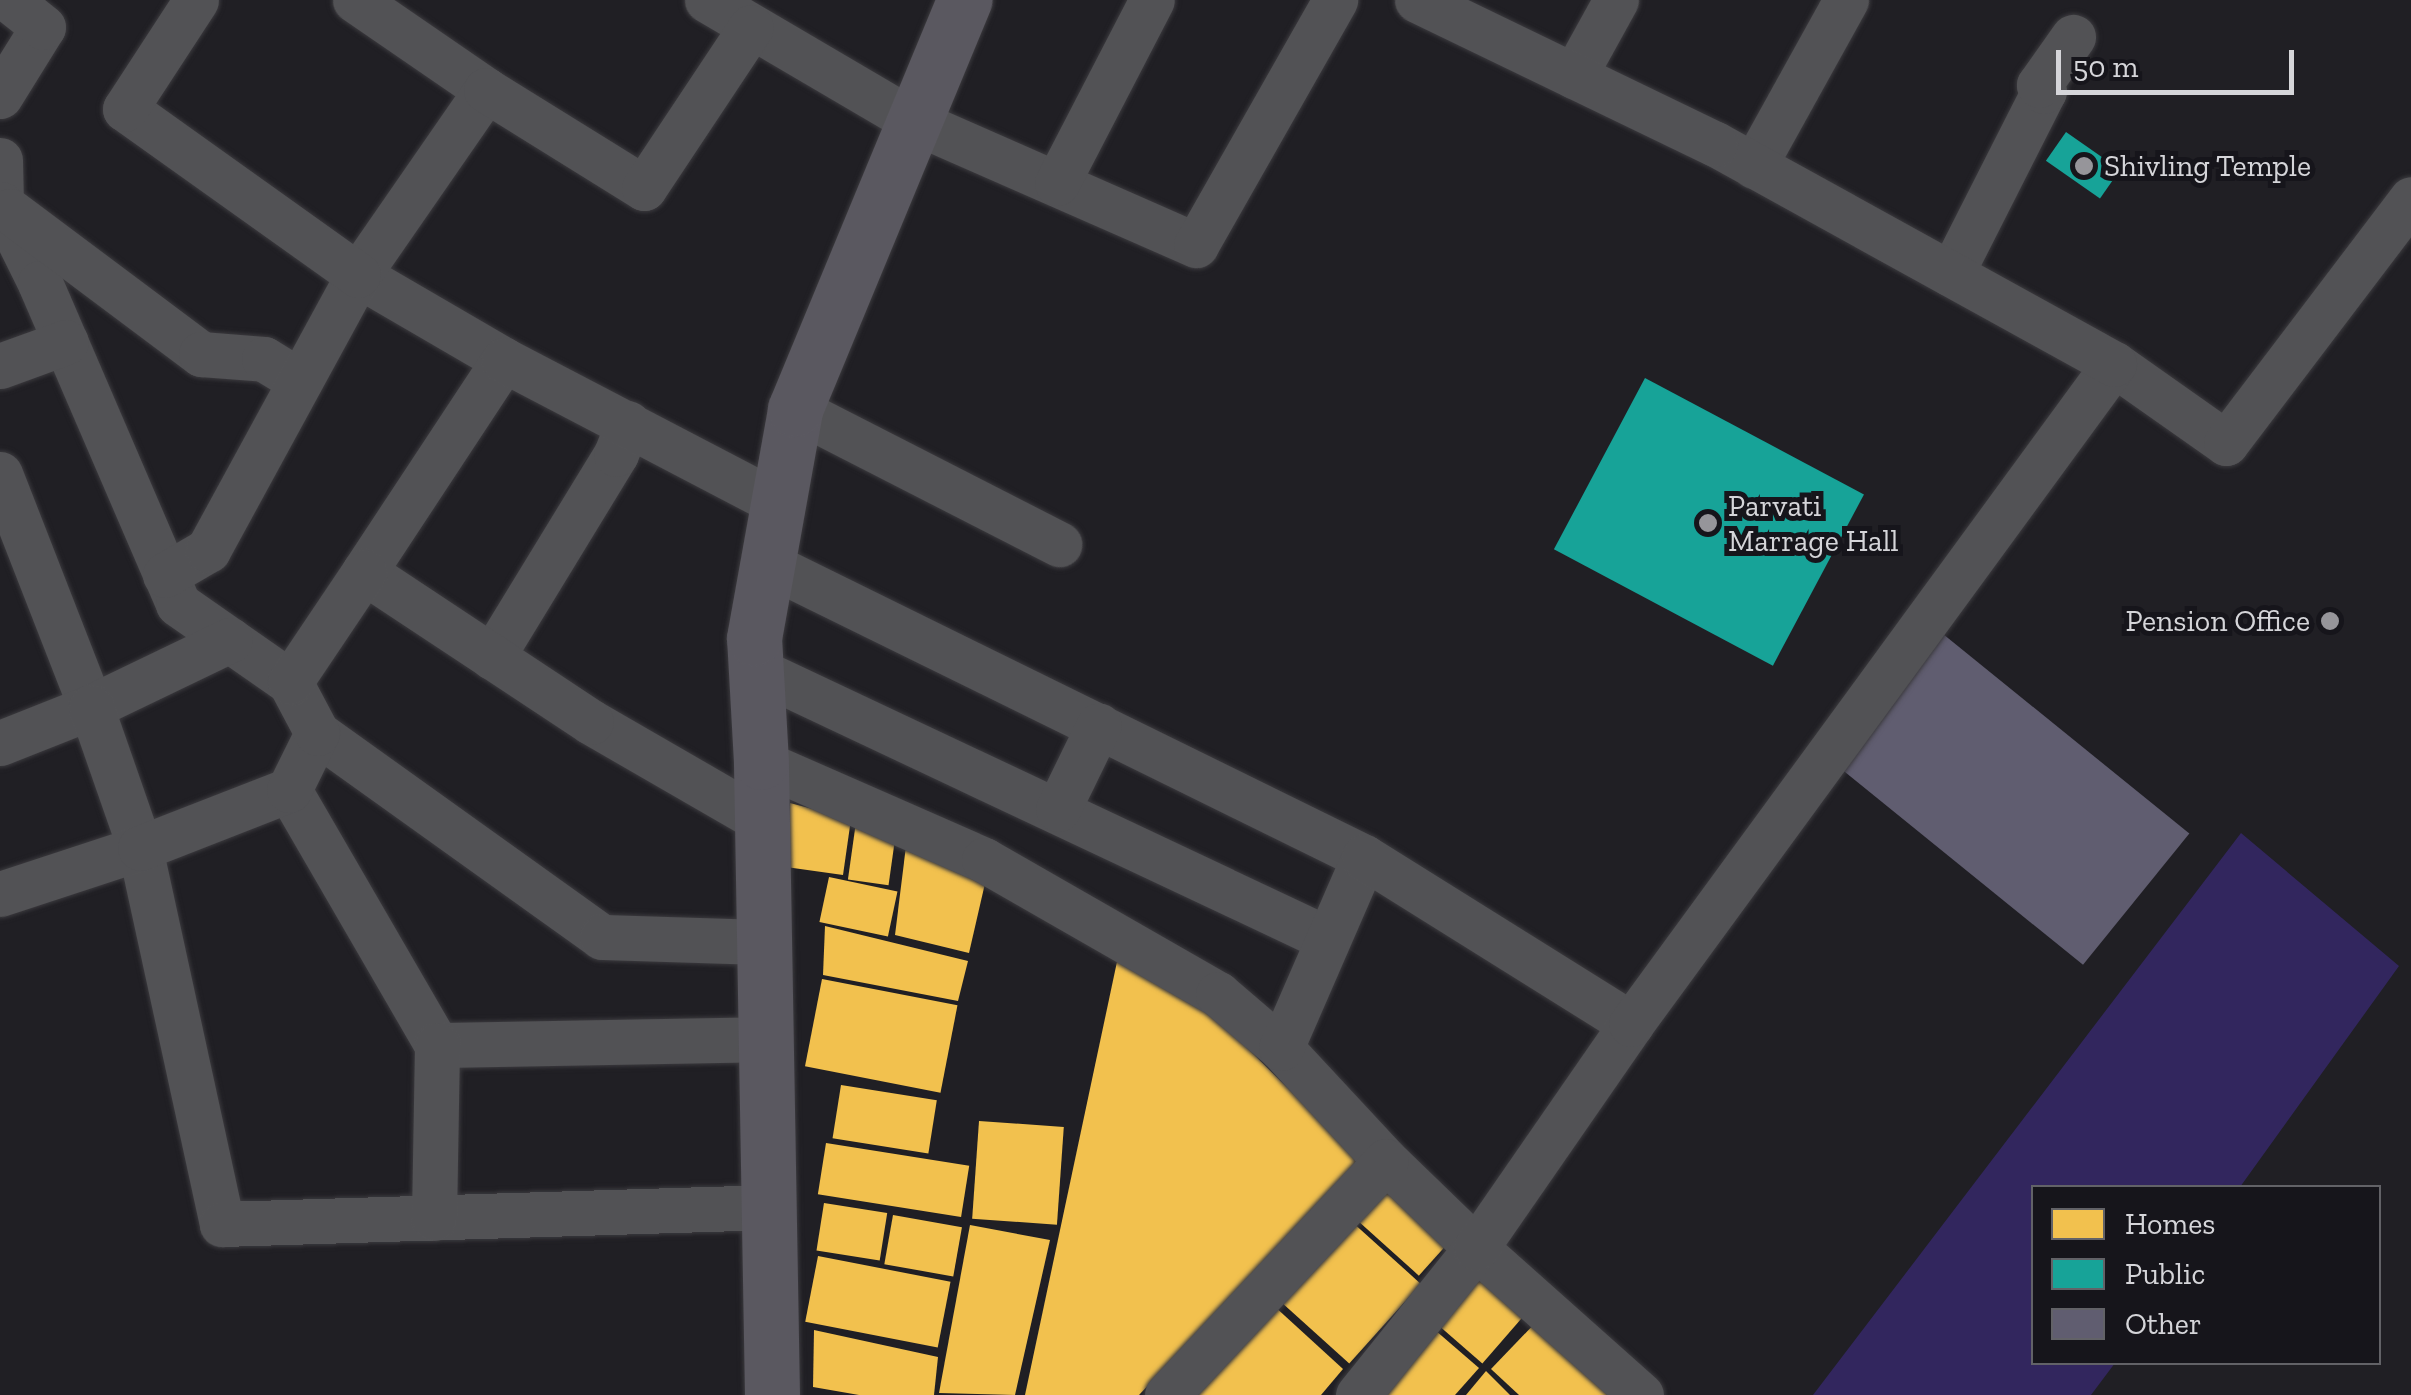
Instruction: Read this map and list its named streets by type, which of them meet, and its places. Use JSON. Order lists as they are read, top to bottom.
{
  "places": ["Shivling Temple", "Parvati Marrage Hall", "Pension Office"],
  "legend": ["Homes", "Public", "Other"],
  "scale_bar": "50 m"
}
